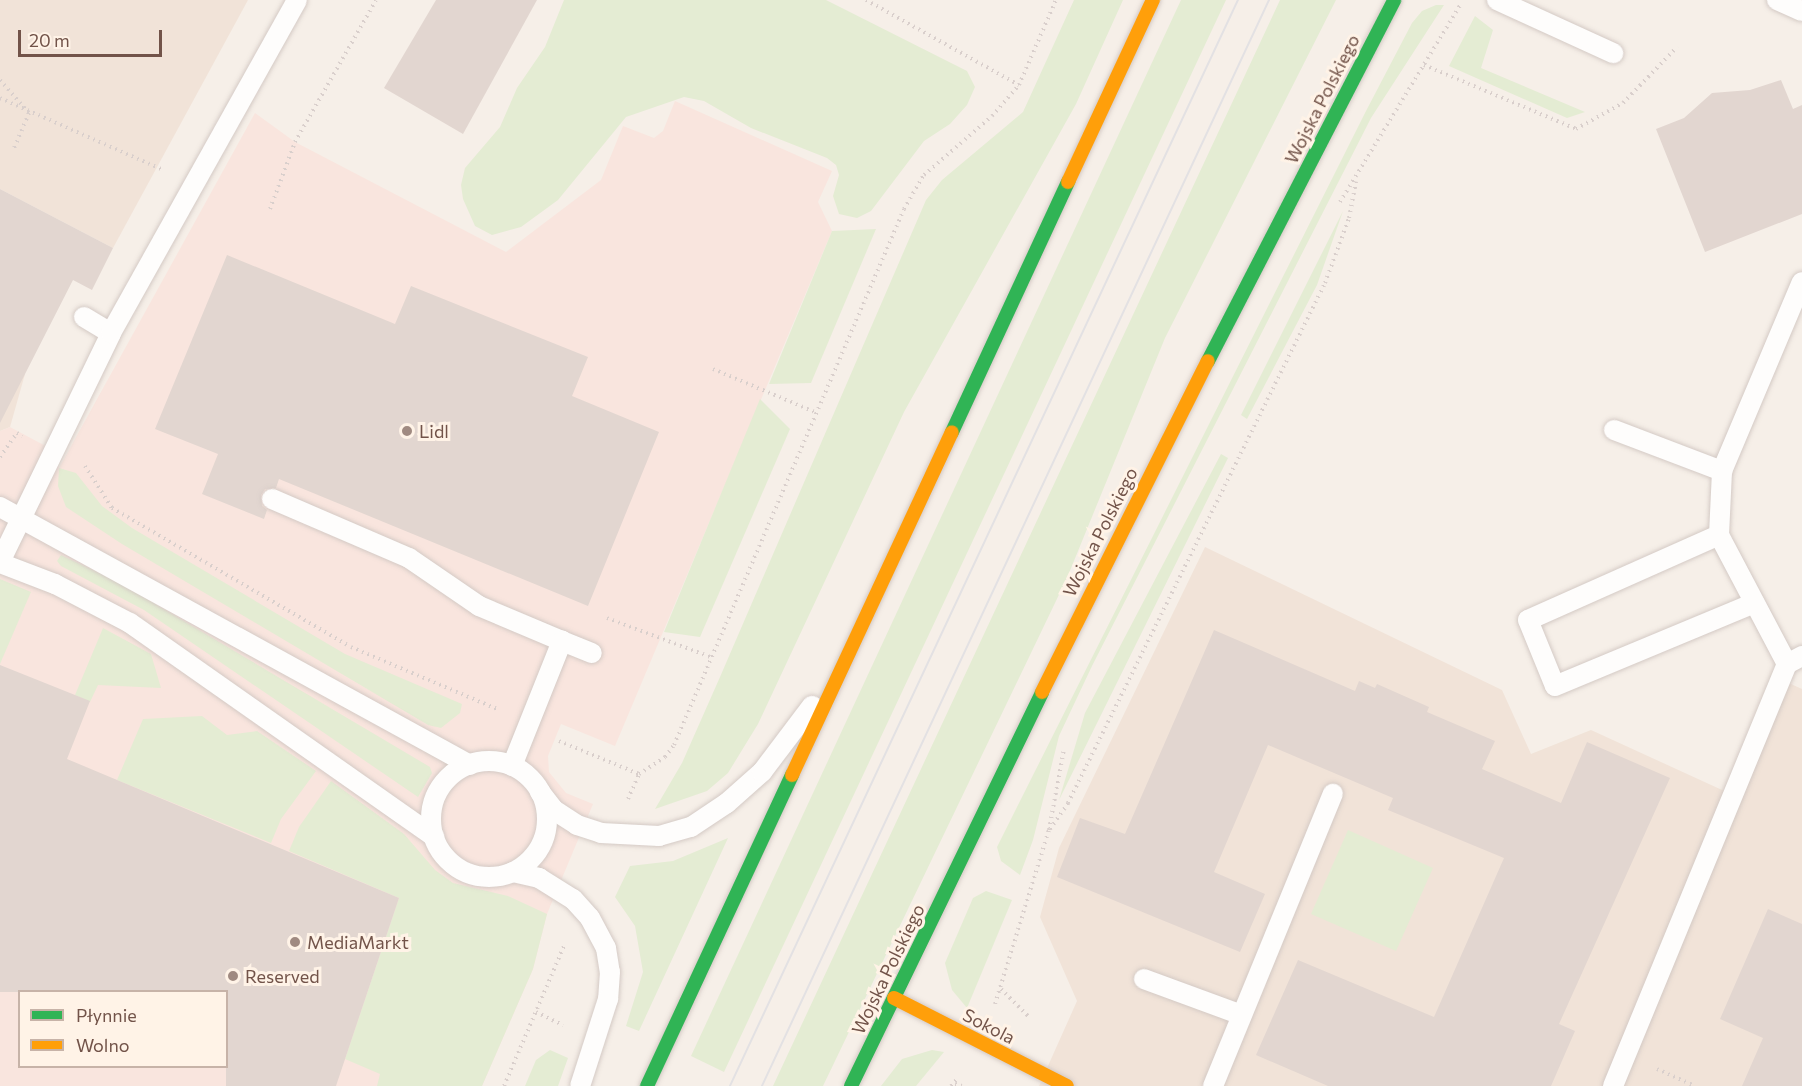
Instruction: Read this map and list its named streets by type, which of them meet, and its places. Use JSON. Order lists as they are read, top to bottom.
{
  "streets": {
    "street": ["Wojska Polskiego", "Sokola"]
  },
  "crossings": [
    ["Wojska Polskiego", "Sokola"]
  ],
  "places": ["Lidl", "MediaMarkt", "Reserved"],
  "legend": ["Płynnie", "Wolno"],
  "scale_bar": "20 m"
}
